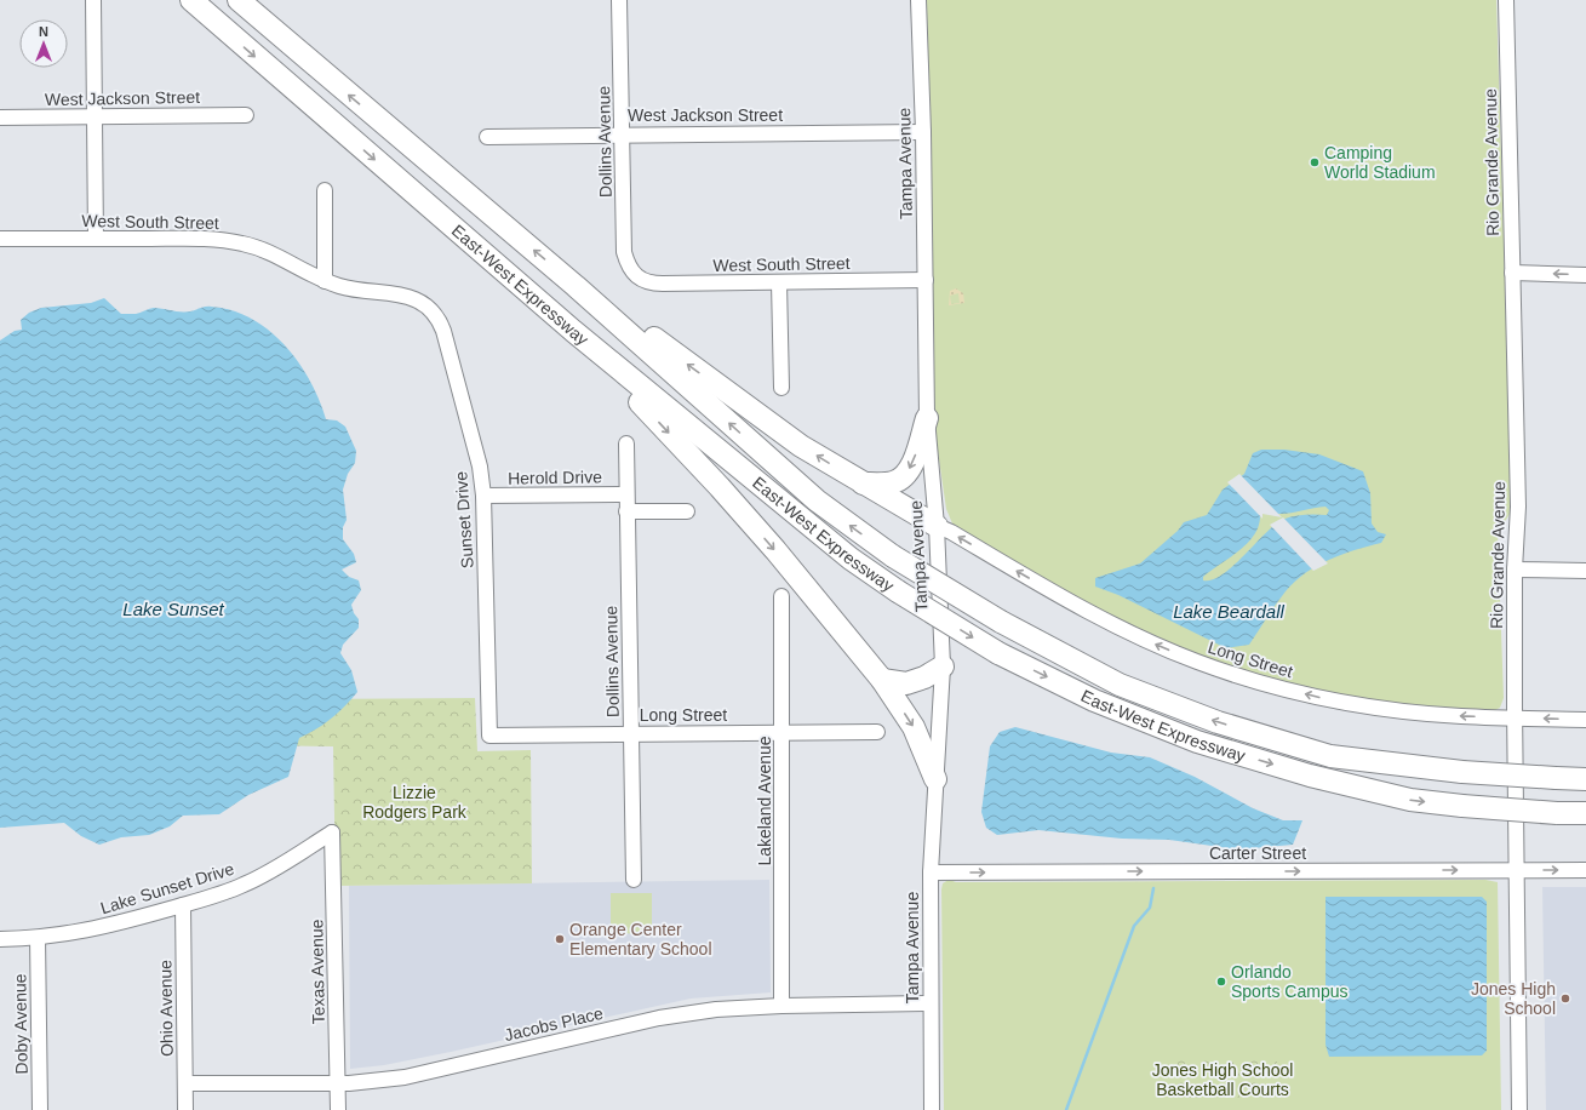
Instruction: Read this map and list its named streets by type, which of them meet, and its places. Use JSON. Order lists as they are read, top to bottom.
{
  "streets": {
    "highway": ["East-West Expressway"],
    "street": [
      "West Jackson Street",
      "Dollins Avenue",
      "Rio Grande Avenue",
      "Tampa Avenue",
      "West South Street",
      "Herold Drive",
      "Sunset Drive",
      "Long Street",
      "Lakeland Avenue",
      "Carter Street",
      "Lake Sunset Drive",
      "Texas Avenue",
      "Ohio Avenue",
      "Doby Avenue",
      "Jacobs Place"
    ]
  },
  "crossings": [
    ["West Jackson Street", "Dollins Avenue"],
    ["West Jackson Street", "Tampa Avenue"],
    ["Dollins Avenue", "West South Street"],
    ["Dollins Avenue", "Herold Drive"],
    ["Dollins Avenue", "Long Street"],
    ["Rio Grande Avenue", "Long Street"],
    ["Rio Grande Avenue", "Carter Street"],
    ["Tampa Avenue", "West South Street"],
    ["Tampa Avenue", "Long Street"],
    ["Tampa Avenue", "Carter Street"],
    ["Tampa Avenue", "Jacobs Place"],
    ["West South Street", "Sunset Drive"],
    ["Herold Drive", "Sunset Drive"],
    ["Sunset Drive", "Long Street"],
    ["Long Street", "Lakeland Avenue"],
    ["Lakeland Avenue", "Jacobs Place"],
    ["Lake Sunset Drive", "Texas Avenue"],
    ["Lake Sunset Drive", "Ohio Avenue"],
    ["Lake Sunset Drive", "Doby Avenue"],
    ["Texas Avenue", "Jacobs Place"],
    ["Ohio Avenue", "Jacobs Place"]
  ],
  "one_way": ["Long Street", "Carter Street"],
  "water": ["Lake Sunset", "Lake Beardall"],
  "parks": ["Lizzie Rodgers Park", "Jones High School Basketball Courts"],
  "places": [
    "Camping World Stadium",
    "Orange Center Elementary School",
    "Orlando Sports Campus",
    "Jones High School"
  ],
  "north": "top"
}
